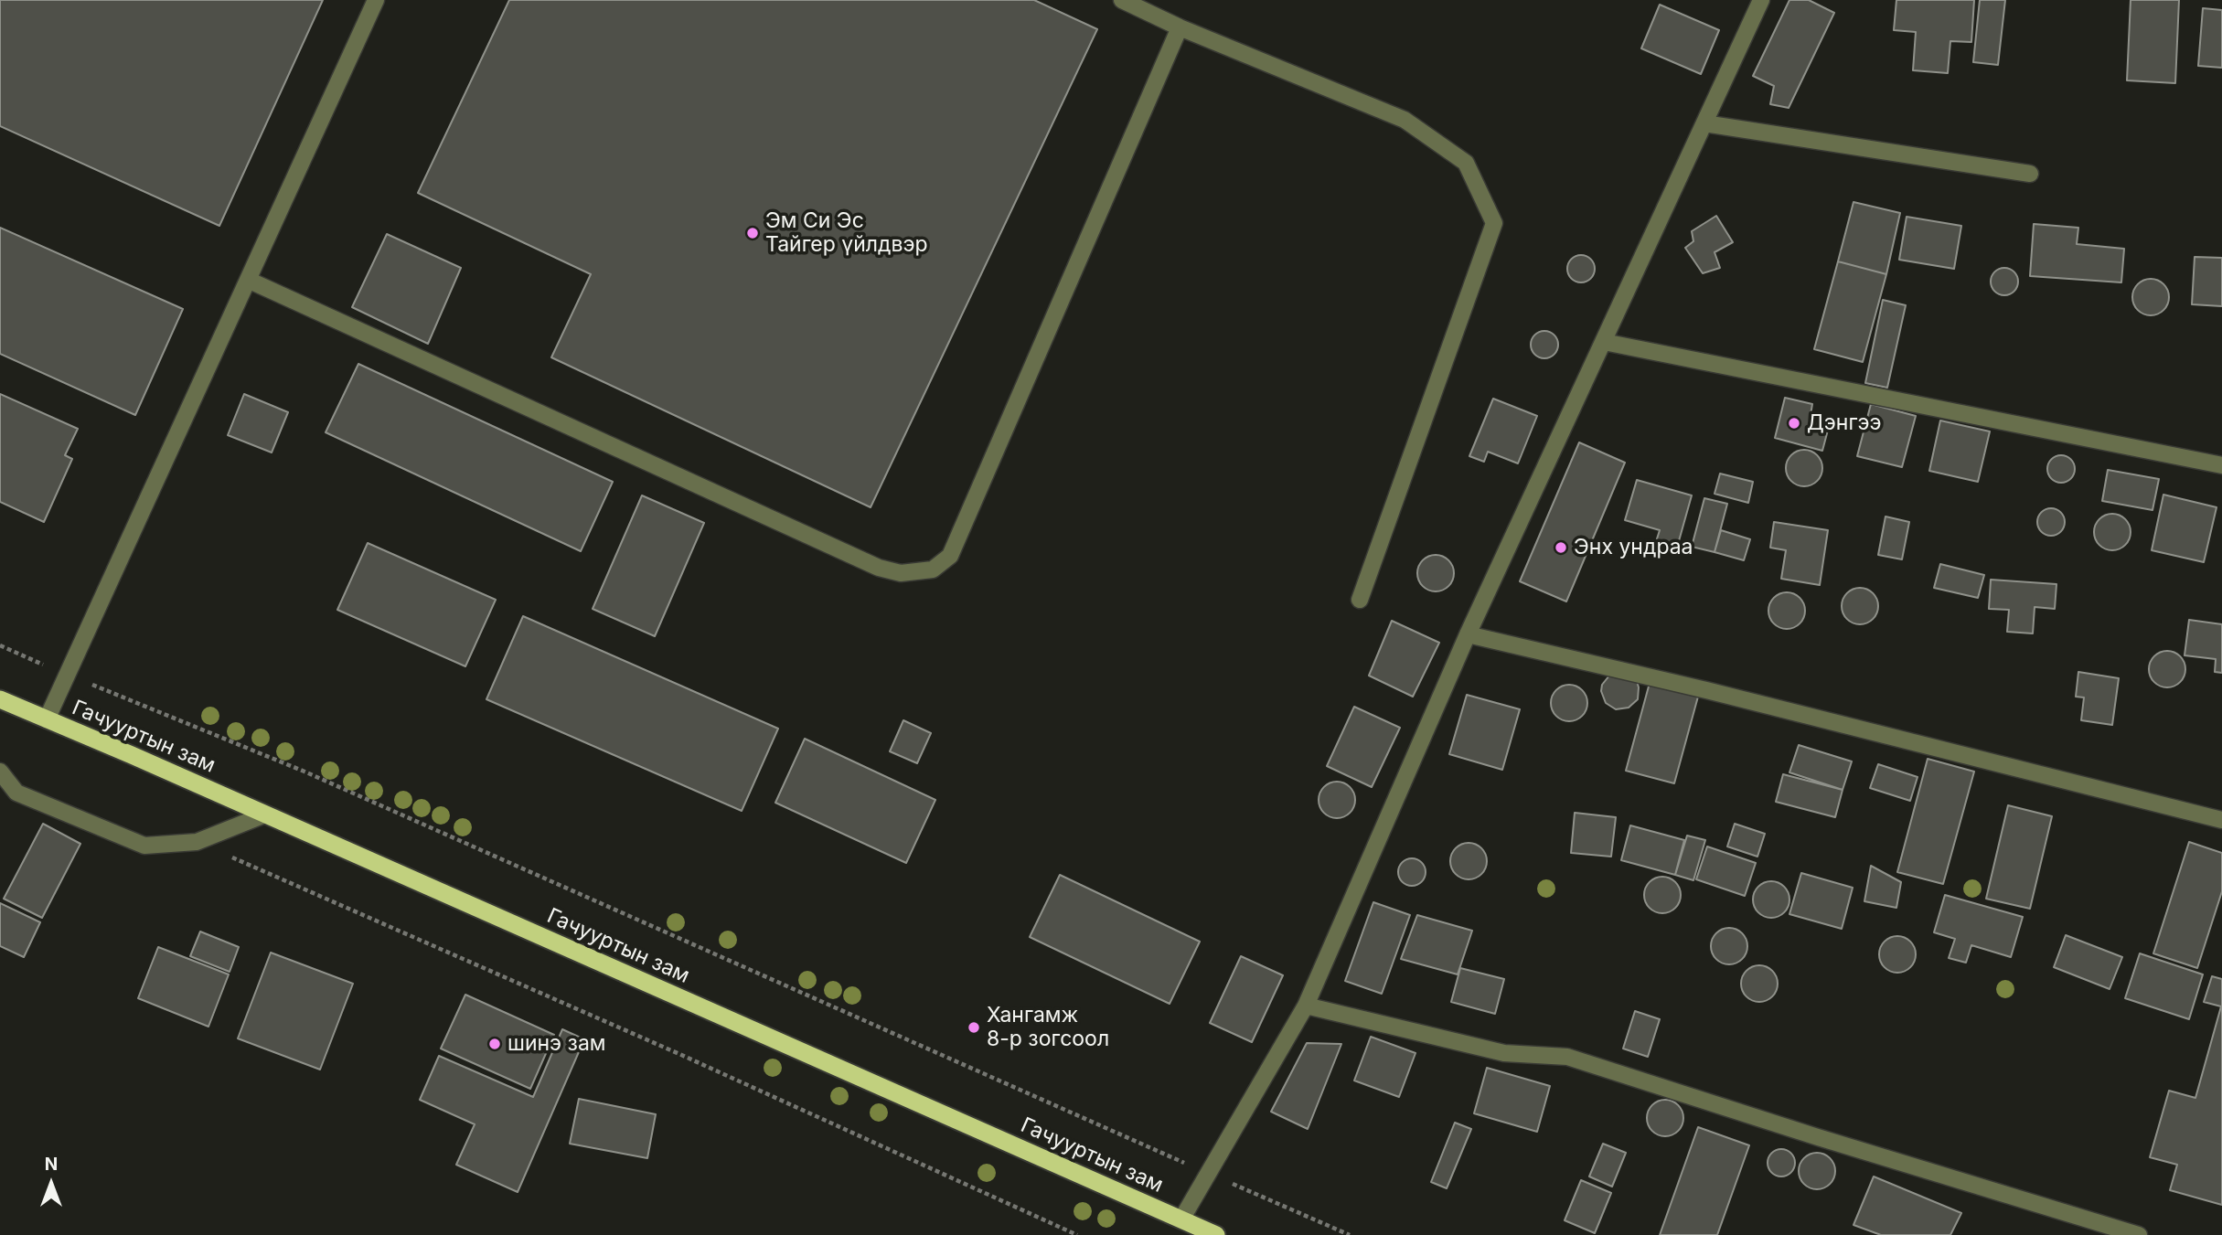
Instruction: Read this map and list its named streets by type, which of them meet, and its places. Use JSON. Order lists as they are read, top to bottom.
{
  "streets": {
    "highway": ["Гачууртын зам"]
  },
  "places": [
    "Эм Си Эс Тайгер үйлдвэр",
    "Дэнгээ",
    "Энх ундраа",
    "Хангамж 8-р зогсоол",
    "шинэ зам"
  ],
  "north": "top"
}
